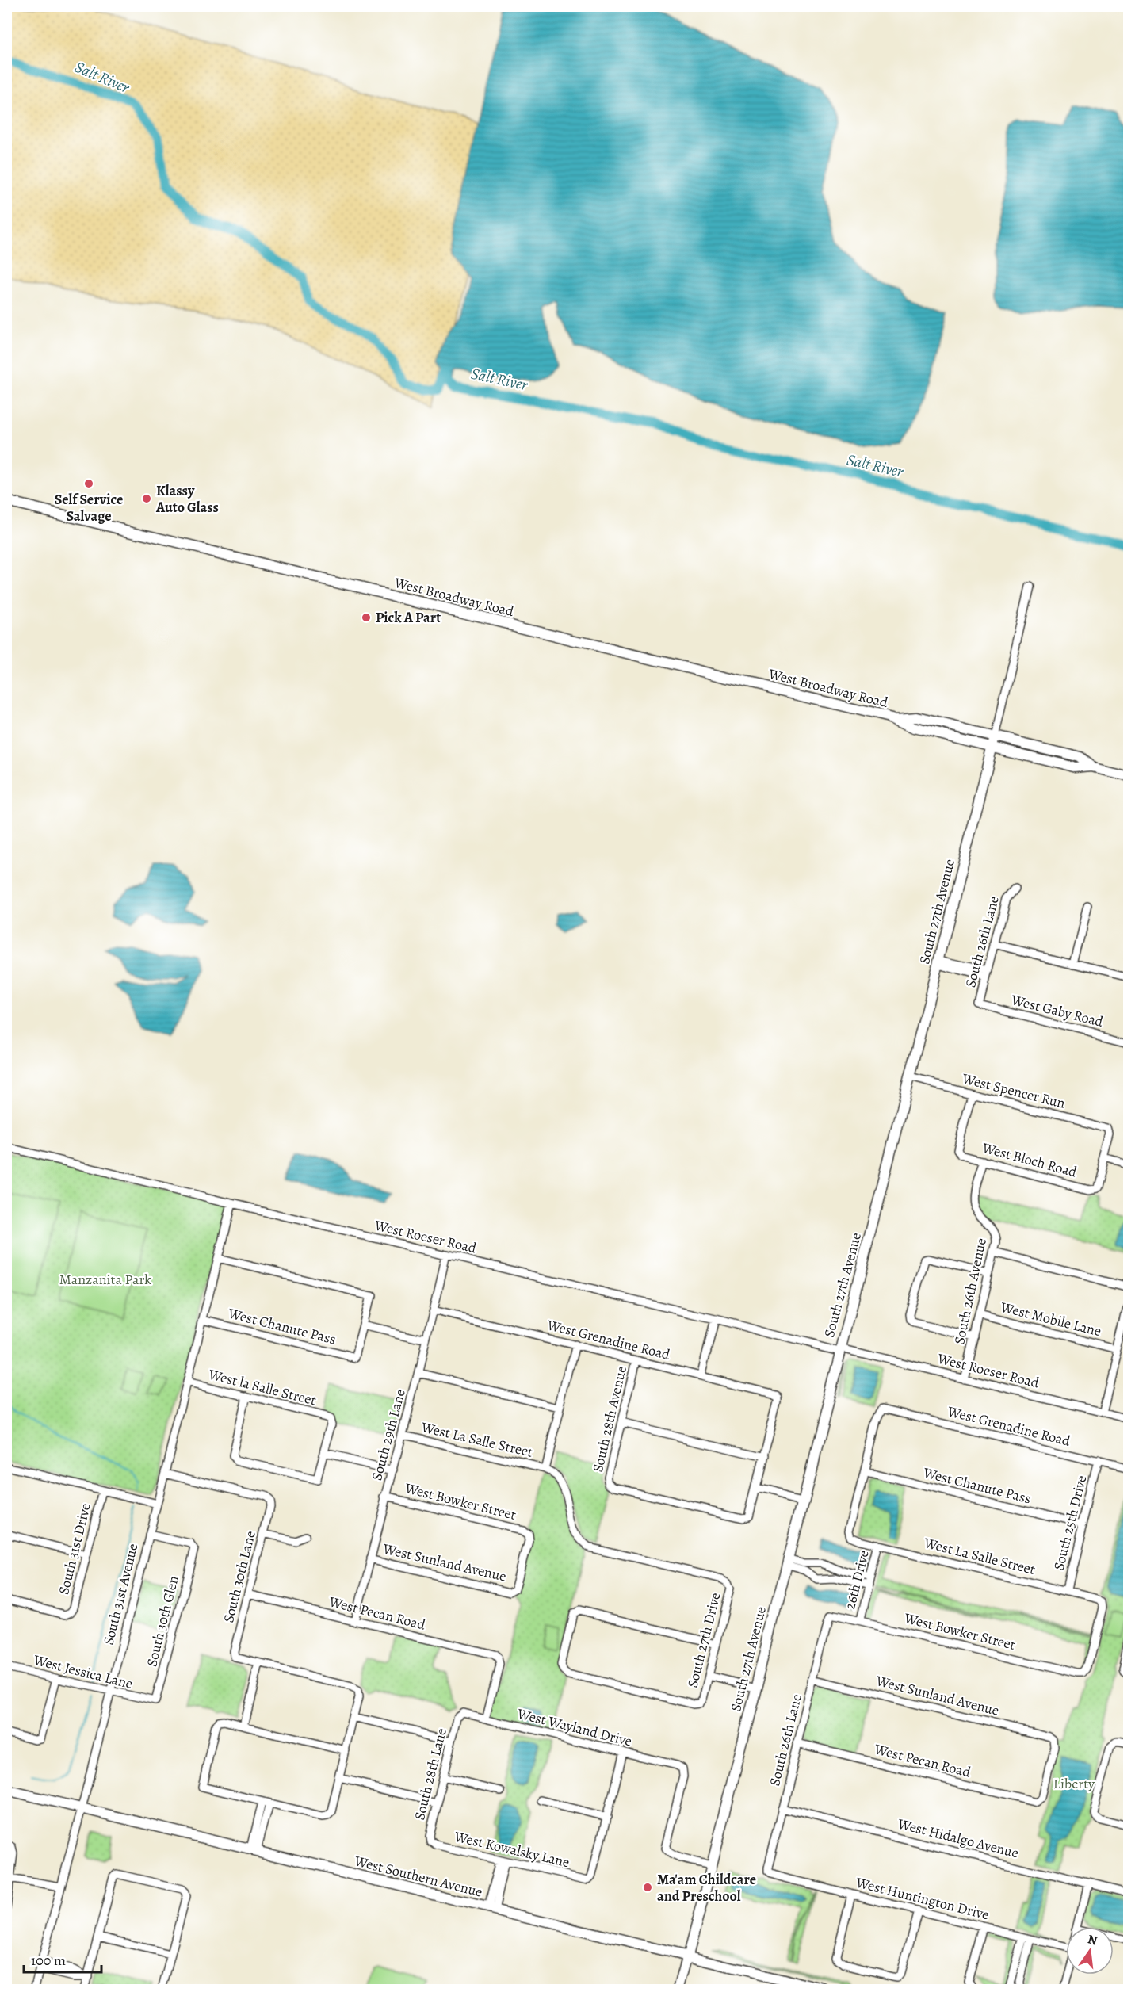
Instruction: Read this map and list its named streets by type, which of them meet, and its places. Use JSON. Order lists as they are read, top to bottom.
{
  "streets": {
    "main road": ["West Broadway Road", "South 27th Avenue", "West Southern Avenue"],
    "street": [
      "South 26th Lane",
      "West Gaby Road",
      "West Spencer Run",
      "West Bloch Road",
      "West Roeser Road",
      "South 26th Avenue",
      "West Mobile Lane",
      "West Chanute Pass",
      "West Grenadine Road",
      "West la Salle Street",
      "South 28th Avenue",
      "South 29th Lane",
      "West La Salle Street",
      "West Bowker Street",
      "South 25th Drive",
      "South 31st Drive",
      "West Sunland Avenue",
      "South 30th Lane",
      "26th Drive",
      "South 31st Avenue",
      "West Pecan Road",
      "South 30th Glen",
      "South 27th Drive",
      "West Jessica Lane",
      "West Wayland Drive",
      "South 28th Lane",
      "West Hidalgo Avenue",
      "West Kowalsky Lane",
      "West Huntington Drive"
    ]
  },
  "crossings": [
    ["West Broadway Road", "South 27th Avenue"],
    ["South 27th Avenue", "West Spencer Run"],
    ["South 27th Avenue", "West Roeser Road"],
    ["South 27th Avenue", "West Wayland Drive"],
    ["South 27th Avenue", "West Southern Avenue"],
    ["South 26th Lane", "West Gaby Road"],
    ["South 26th Lane", "West Bowker Street"],
    ["South 26th Lane", "West Sunland Avenue"],
    ["South 26th Lane", "West Pecan Road"],
    ["South 26th Lane", "West Hidalgo Avenue"],
    ["South 26th Lane", "West Huntington Drive"],
    ["West Spencer Run", "West Bloch Road"],
    ["West Bloch Road", "South 26th Avenue"],
    ["West Roeser Road", "South 26th Avenue"],
    ["West Roeser Road", "South 29th Lane"],
    ["West Roeser Road", "South 31st Avenue"],
    ["South 26th Avenue", "West Mobile Lane"],
    ["West Chanute Pass", "West Grenadine Road"],
    ["West Chanute Pass", "West La Salle Street"],
    ["West Chanute Pass", "South 25th Drive"],
    ["West Chanute Pass", "South 31st Avenue"],
    ["West Grenadine Road", "South 28th Avenue"],
    ["West Grenadine Road", "South 29th Lane"],
    ["West Grenadine Road", "West La Salle Street"],
    ["West Grenadine Road", "South 25th Drive"],
    ["West la Salle Street", "South 31st Avenue"],
    ["South 29th Lane", "West La Salle Street"],
    ["South 29th Lane", "West Bowker Street"],
    ["South 29th Lane", "West Sunland Avenue"],
    ["South 29th Lane", "West Pecan Road"],
    ["West La Salle Street", "West Bowker Street"],
    ["West La Salle Street", "South 25th Drive"],
    ["West La Salle Street", "26th Drive"],
    ["West La Salle Street", "South 27th Drive"],
    ["West Bowker Street", "West Sunland Avenue"],
    ["West Bowker Street", "26th Drive"],
    ["West Sunland Avenue", "West Pecan Road"],
    ["South 30th Lane", "South 31st Avenue"],
    ["South 30th Lane", "West Pecan Road"],
    ["South 31st Avenue", "South 30th Glen"],
    ["South 31st Avenue", "West Jessica Lane"],
    ["South 31st Avenue", "West Southern Avenue"],
    ["West Pecan Road", "West Wayland Drive"],
    ["South 30th Glen", "West Jessica Lane"],
    ["West Wayland Drive", "South 28th Lane"],
    ["South 28th Lane", "West Kowalsky Lane"]
  ],
  "water": ["Salt River"],
  "parks": ["Manzanita Park", "Liberty"],
  "places": [
    "Self Service Salvage",
    "Klassy Auto Glass",
    "Pick A Part",
    "Ma'am Childcare and Preschool"
  ],
  "scale_bar": "100 m",
  "north": "top"
}
